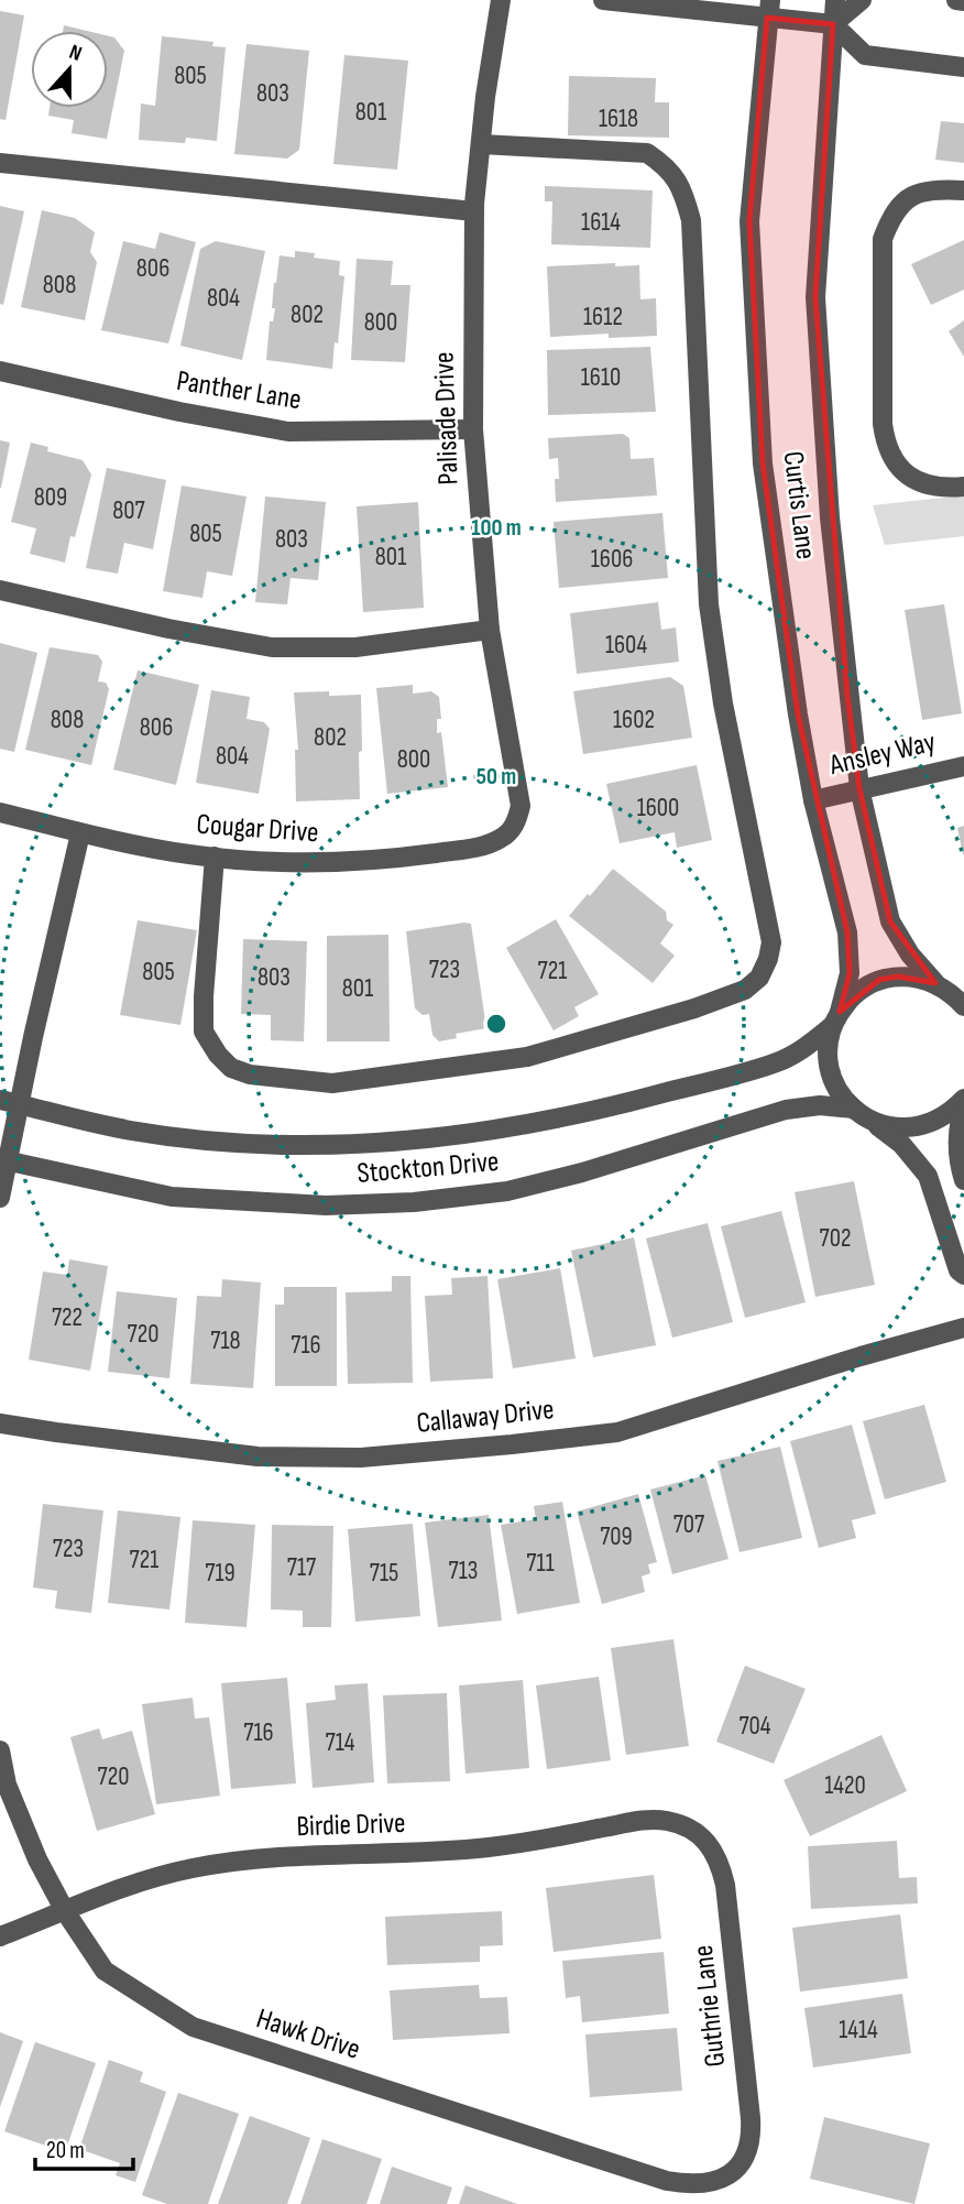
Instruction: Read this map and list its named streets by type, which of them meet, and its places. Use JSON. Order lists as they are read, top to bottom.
{
  "streets": {
    "street": [
      "Panther Lane",
      "Palisade Drive",
      "Curtis Lane",
      "Ansley Way",
      "Cougar Drive",
      "Stockton Drive",
      "Callaway Drive",
      "Birdie Drive",
      "Guthrie Lane",
      "Hawk Drive"
    ]
  },
  "crossings": [
    ["Panther Lane", "Palisade Drive"],
    ["Palisade Drive", "Cougar Drive"],
    ["Curtis Lane", "Ansley Way"],
    ["Curtis Lane", "Stockton Drive"],
    ["Birdie Drive", "Guthrie Lane"],
    ["Birdie Drive", "Hawk Drive"],
    ["Guthrie Lane", "Hawk Drive"]
  ],
  "house_numbers": [
    "805",
    "803",
    "801",
    "1618",
    "1614",
    "806",
    "808",
    "804",
    "802",
    "1612",
    "800",
    "1610",
    "809",
    "807",
    "805",
    "803",
    "801",
    "1606",
    "1604",
    "808",
    "1602",
    "806",
    "802",
    "804",
    "800",
    "1600",
    "723",
    "721",
    "805",
    "803",
    "801",
    "702",
    "722",
    "720",
    "718",
    "716",
    "707",
    "709",
    "723",
    "721",
    "711",
    "717",
    "713",
    "719",
    "715",
    "704",
    "716",
    "714",
    "720",
    "1420",
    "1414"
  ],
  "scale_bar": "20 m",
  "north": "top",
  "rings": ["100 m", "50 m"]
}
